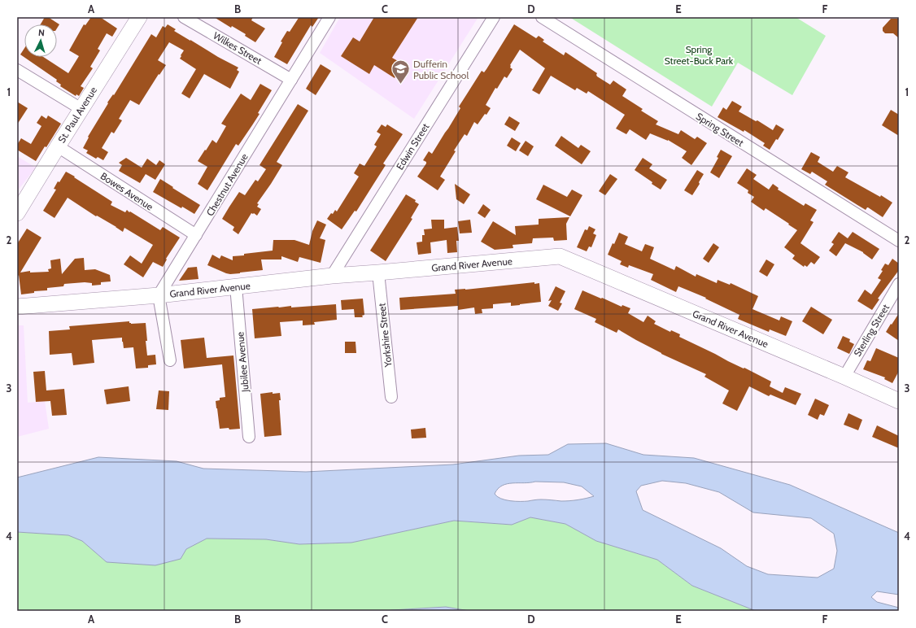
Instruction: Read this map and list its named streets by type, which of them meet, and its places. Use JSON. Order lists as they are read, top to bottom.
{
  "streets": {
    "street": [
      "Wilkes Street",
      "St. Paul Avenue",
      "Spring Street",
      "Edwin Street",
      "Chestnut Avenue",
      "Bowes Avenue",
      "Grand River Avenue",
      "Sterling Street",
      "Yorkshire Street",
      "Jubilee Avenue"
    ]
  },
  "crossings": [
    ["Wilkes Street", "Chestnut Avenue"],
    ["St. Paul Avenue", "Bowes Avenue"],
    ["Edwin Street", "Grand River Avenue"],
    ["Chestnut Avenue", "Bowes Avenue"],
    ["Chestnut Avenue", "Grand River Avenue"],
    ["Grand River Avenue", "Sterling Street"],
    ["Grand River Avenue", "Yorkshire Street"],
    ["Grand River Avenue", "Jubilee Avenue"]
  ],
  "parks": ["Spring Street-Buck Park"],
  "places": {
    "school or university": ["Dufferin Public School"]
  },
  "north": "top",
  "grid": {
    "columns": [
      "A",
      "B",
      "C",
      "D",
      "E",
      "F"
    ],
    "rows": [
      "1",
      "2",
      "3",
      "4"
    ]
  }
}
